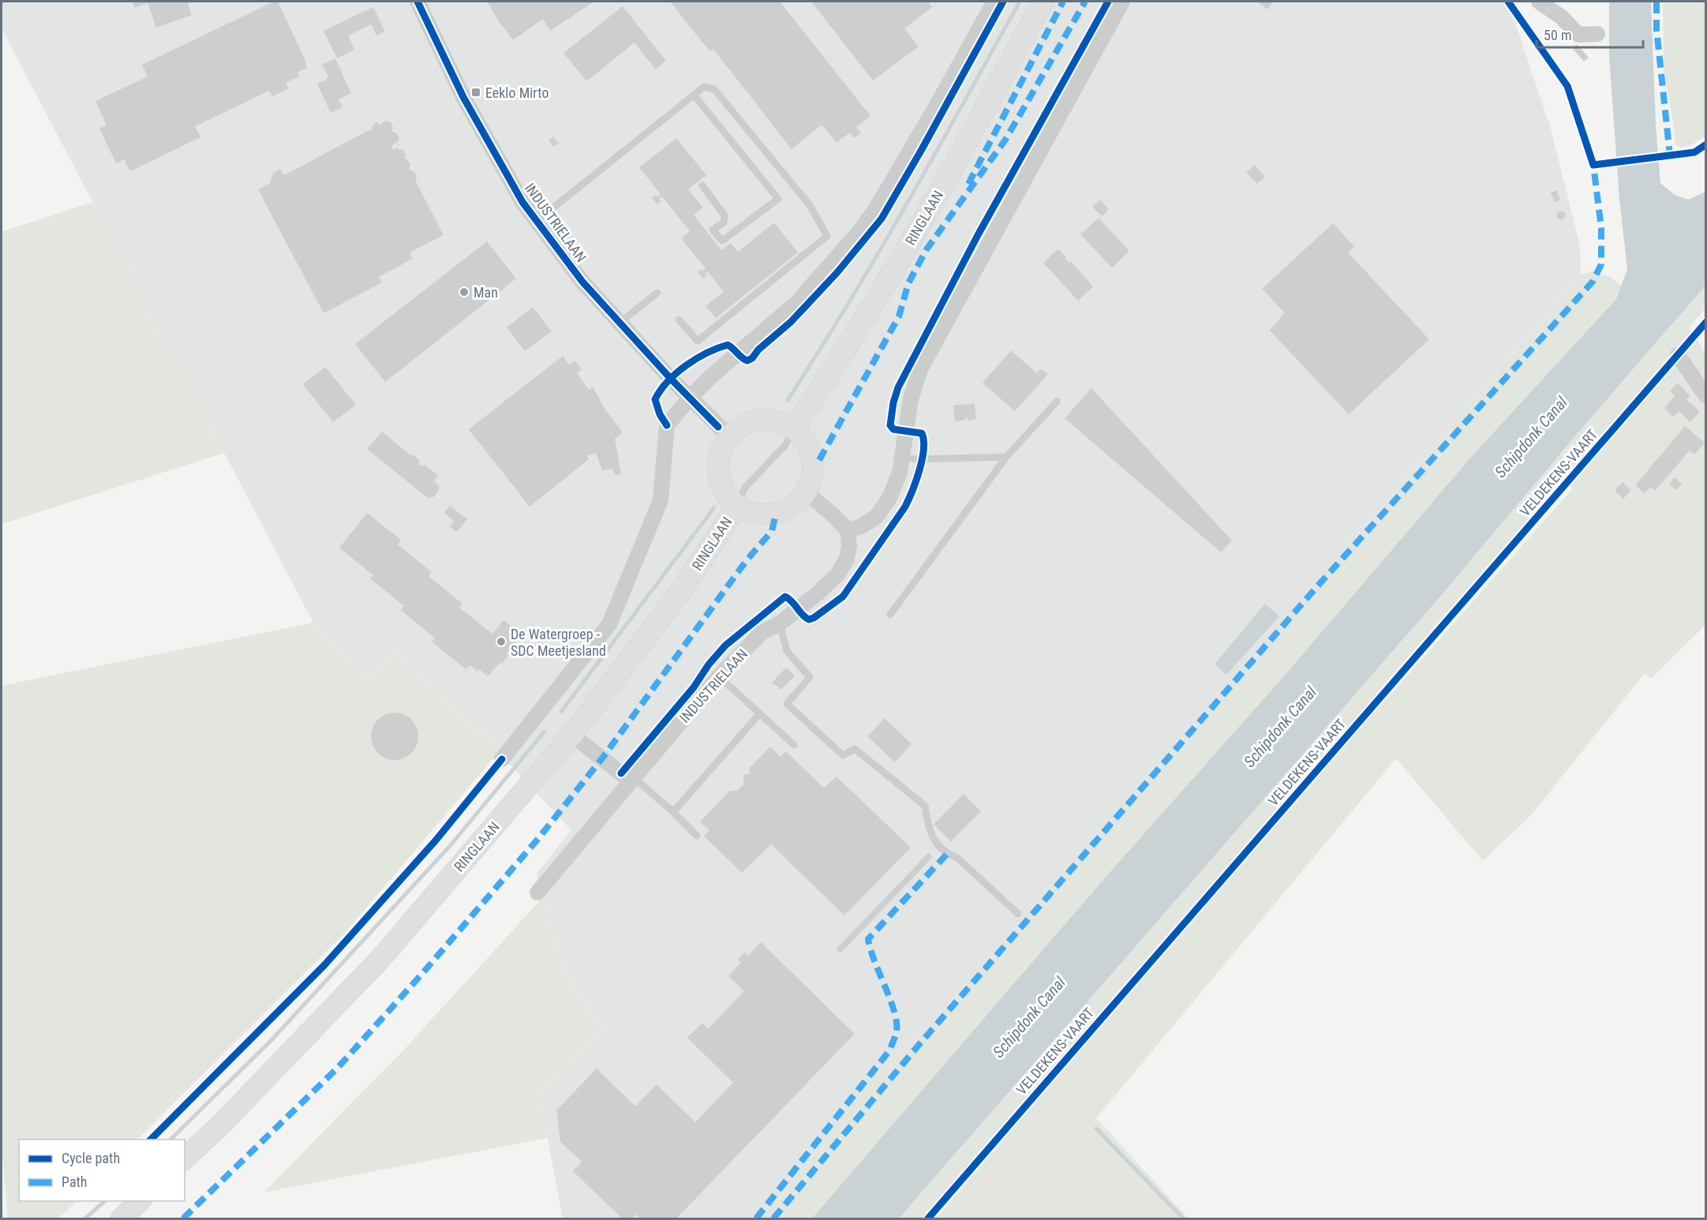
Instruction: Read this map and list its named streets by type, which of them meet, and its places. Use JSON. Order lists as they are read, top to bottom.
{
  "streets": {
    "main road": ["RINGLAAN"],
    "street": ["INDUSTRIELAAN"],
    "cycle path": ["VELDEKENS-VAART"]
  },
  "crossings": [
    ["RINGLAAN", "INDUSTRIELAAN"]
  ],
  "water": ["Schipdonk Canal"],
  "places": {
    "transit": ["Eeklo Mirto"],
    "other": ["Man", "De Watergroep - SDC Meetjesland"]
  },
  "legend": ["Cycle path", "Path"],
  "scale_bar": "50 m"
}
